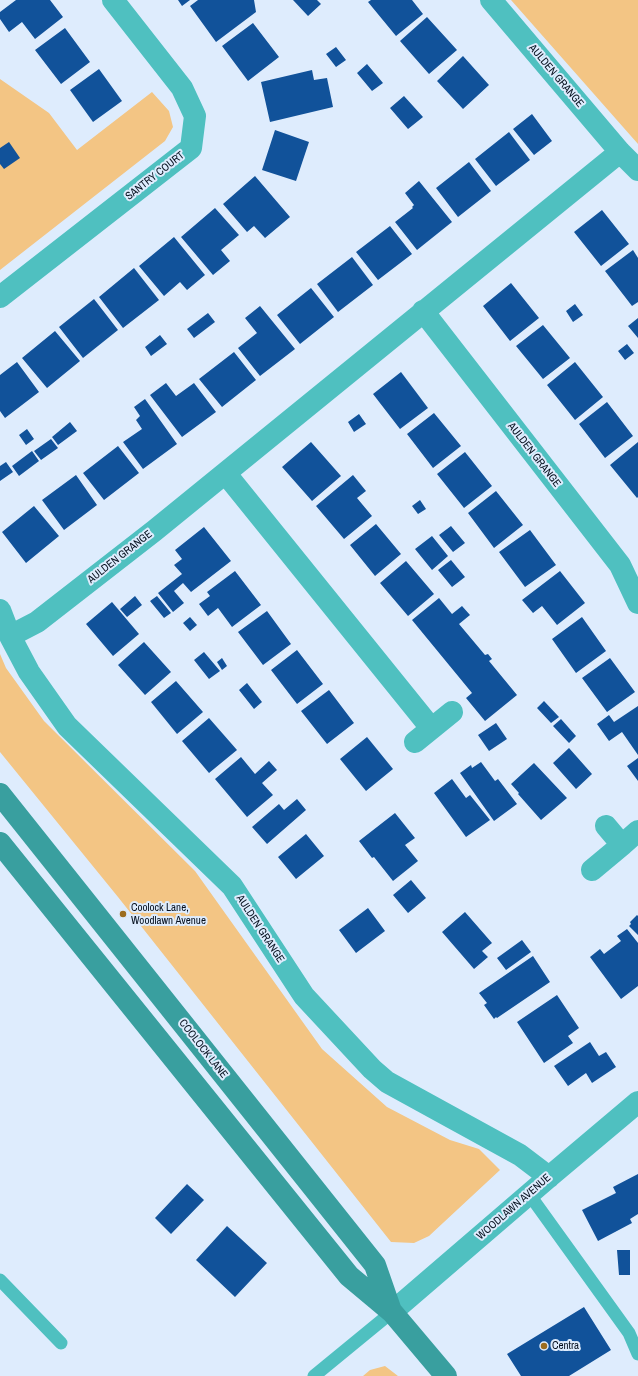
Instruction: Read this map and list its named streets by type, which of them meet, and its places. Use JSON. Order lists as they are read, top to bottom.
{
  "streets": {
    "main road": ["COOLOCK LANE"],
    "street": ["AULDEN GRANGE", "SANTRY COURT", "WOODLAWN AVENUE"]
  },
  "crossings": [
    ["AULDEN GRANGE", "WOODLAWN AVENUE"],
    ["COOLOCK LANE", "WOODLAWN AVENUE"]
  ],
  "places": ["Coolock Lane, Woodlawn Avenue", "Centra"]
}
